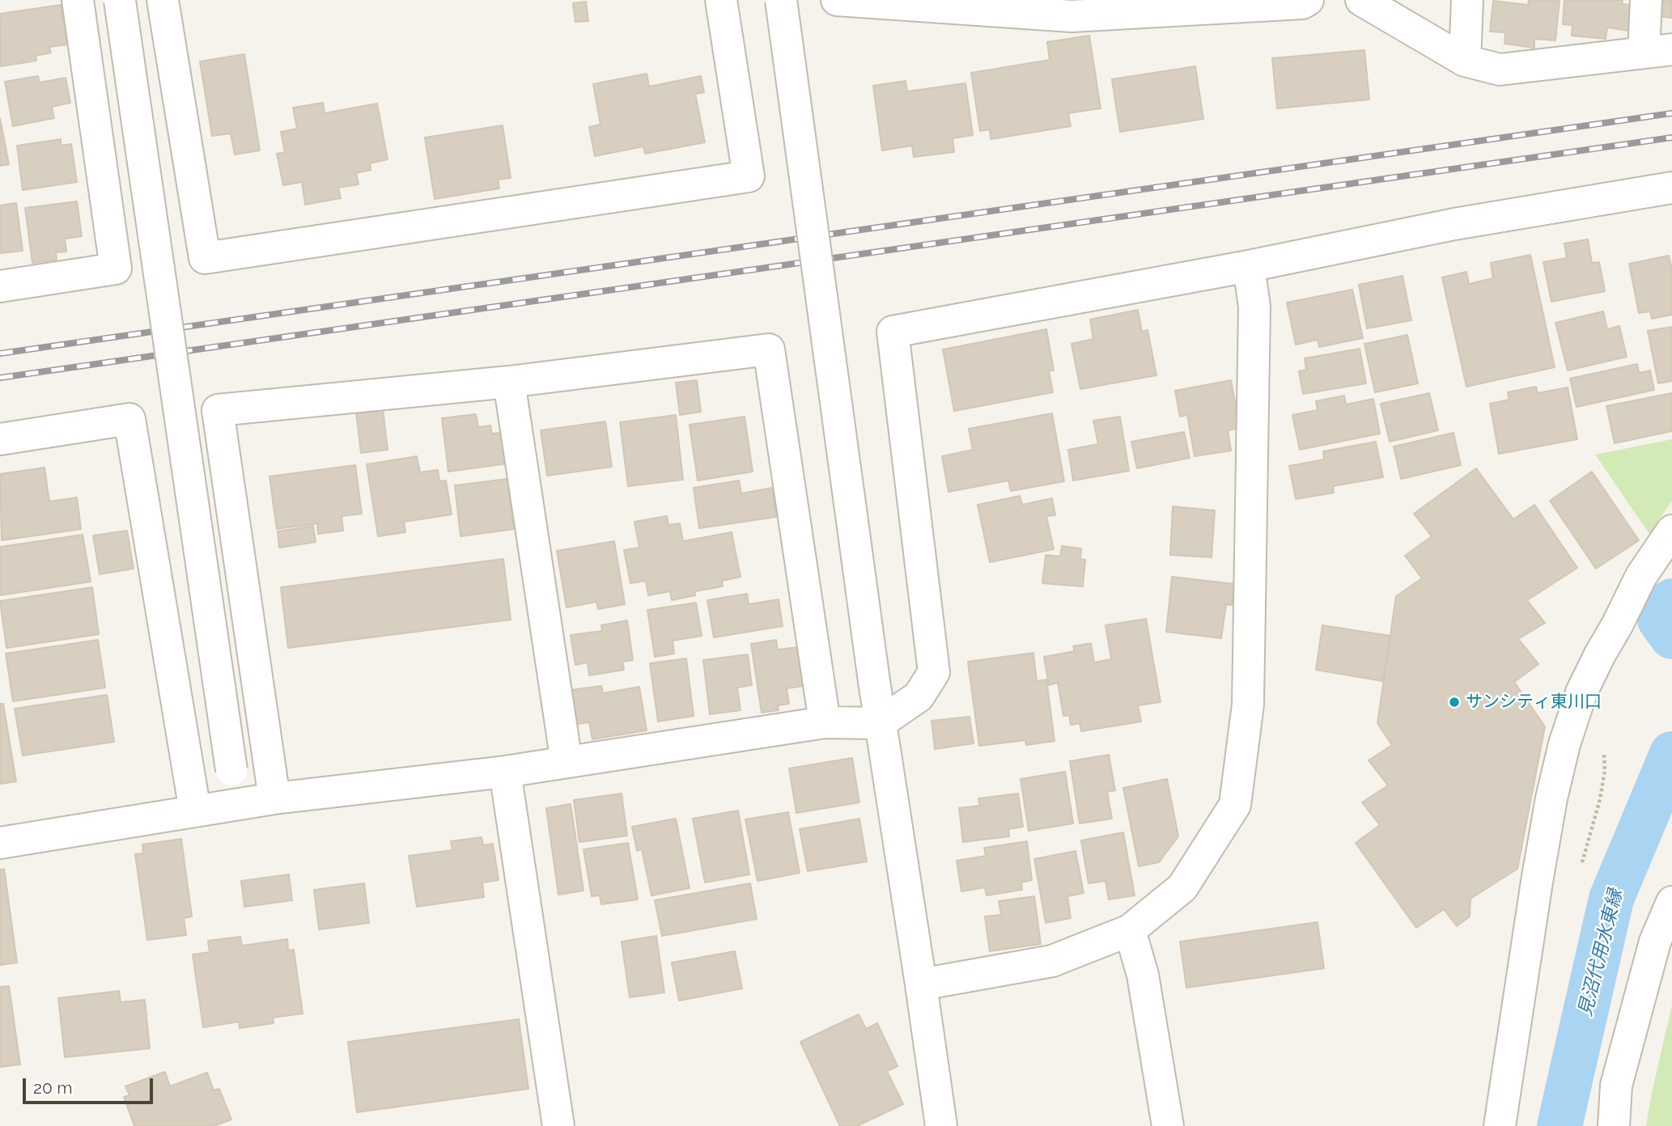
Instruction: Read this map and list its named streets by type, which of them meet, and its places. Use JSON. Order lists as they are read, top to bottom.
{
  "water": ["見沼代用水東縁"],
  "places": ["サンシティ東川口"],
  "scale_bar": "20 m"
}
